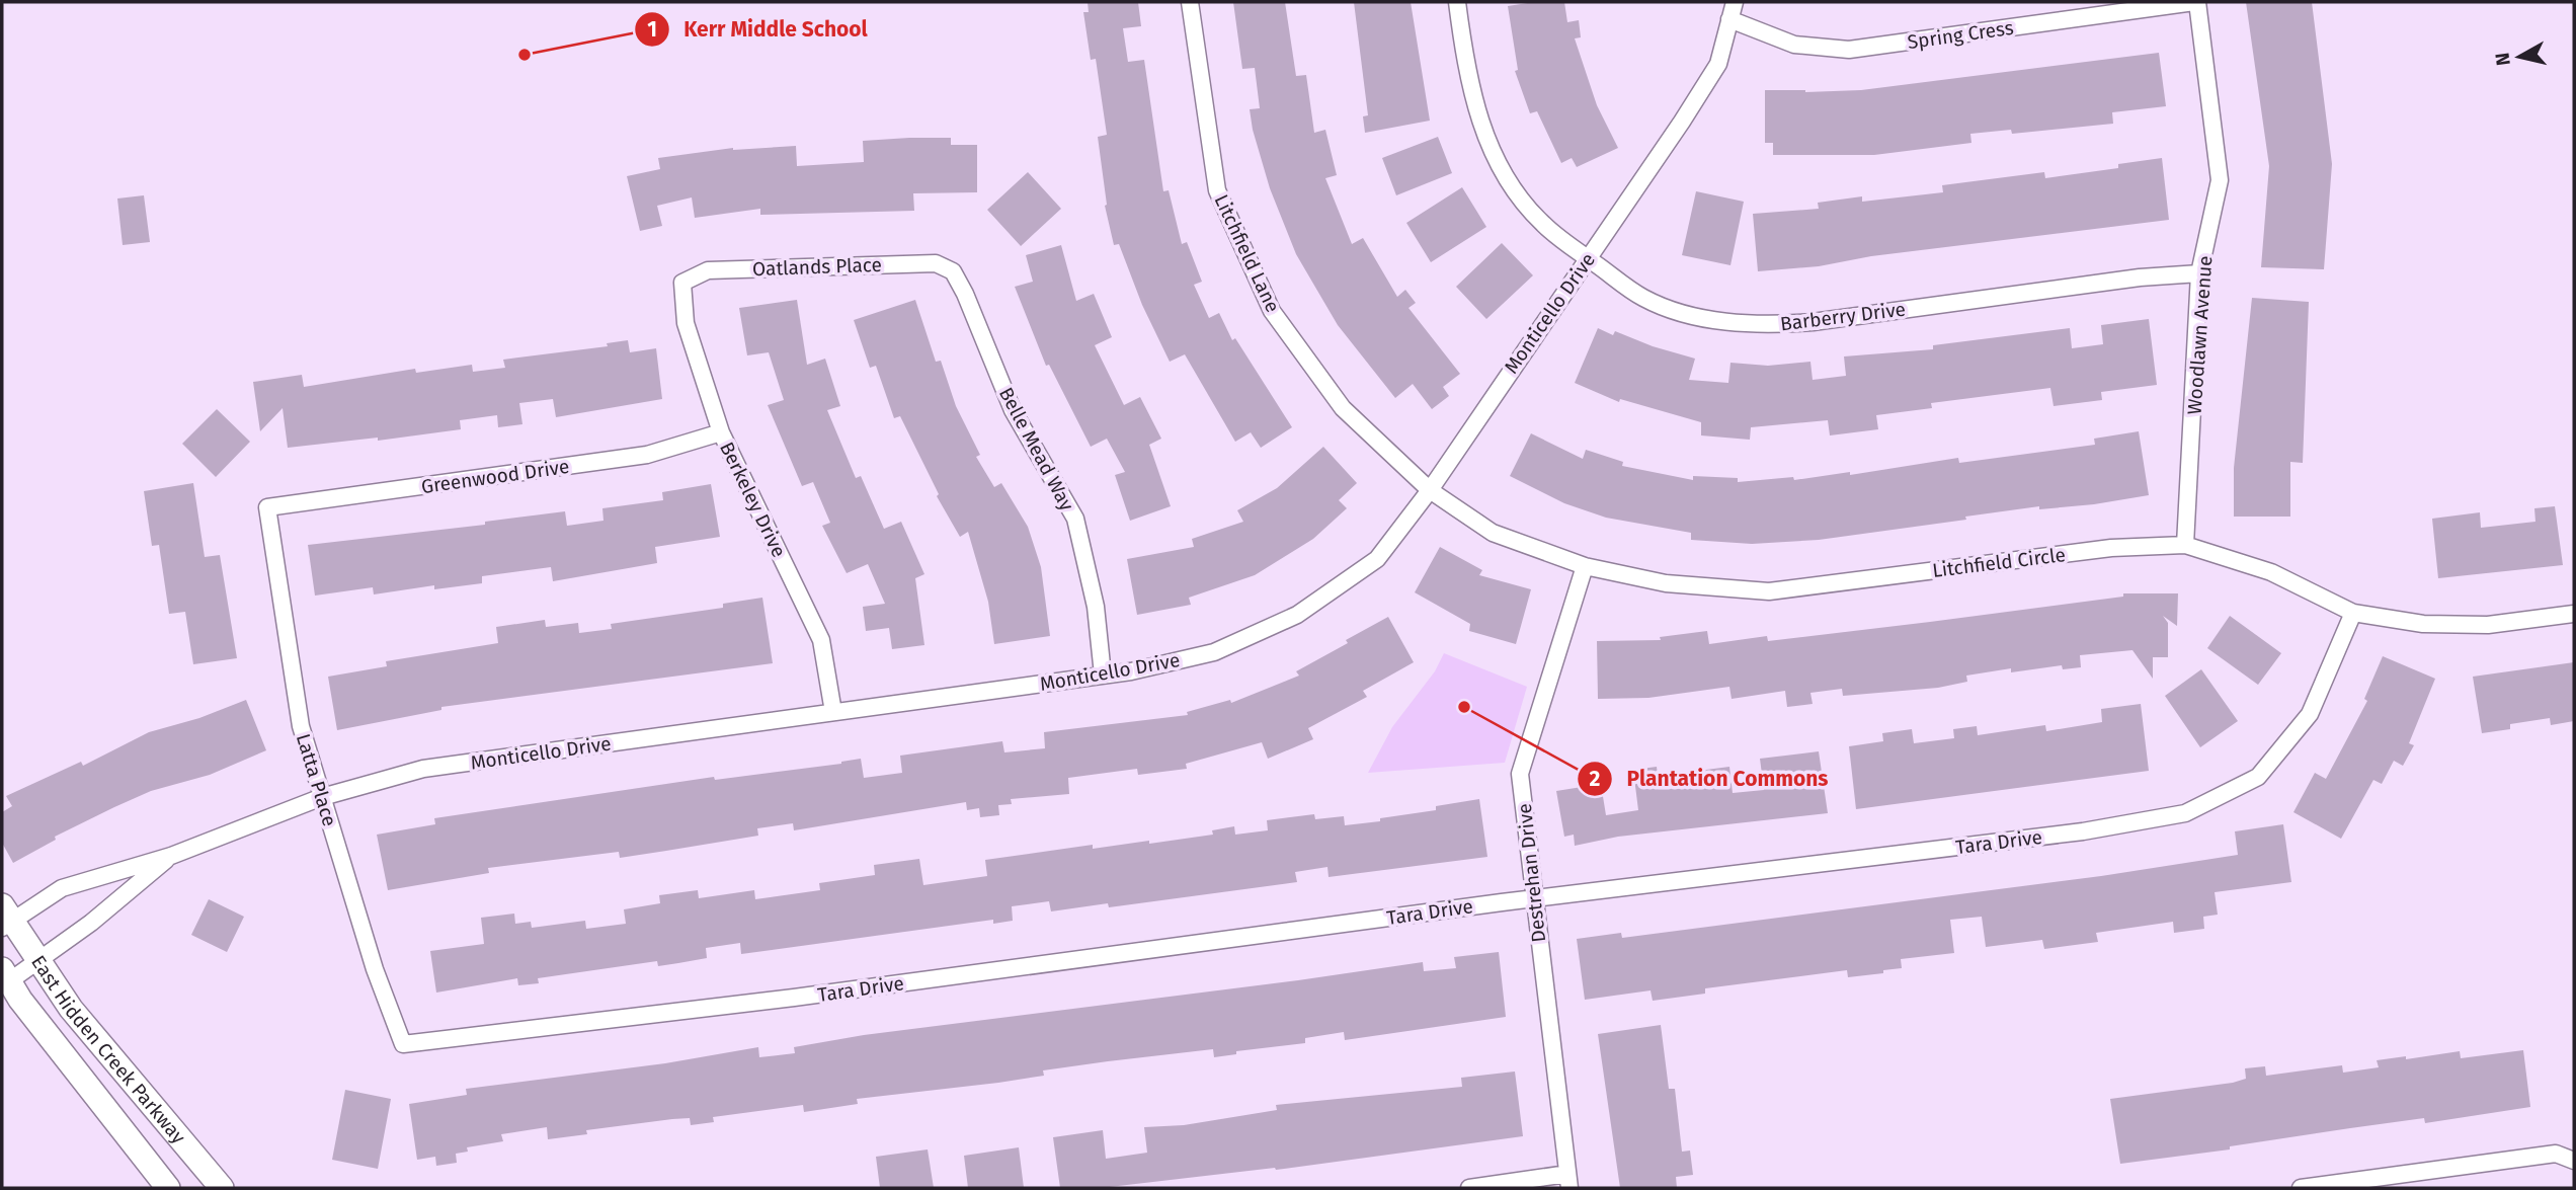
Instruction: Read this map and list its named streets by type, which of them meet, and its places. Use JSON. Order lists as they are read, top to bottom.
{
  "streets": {
    "main road": ["East Hidden Creek Parkway"],
    "street": [
      "Spring Cress",
      "Litchfield Lane",
      "Oatlands Place",
      "Monticello Drive",
      "Barberry Drive",
      "Woodlawn Avenue",
      "Belle Mead Way",
      "Greenwood Drive",
      "Berkeley Drive",
      "Litchfield Circle",
      "Latta Place",
      "Tara Drive",
      "Destrehan Drive"
    ]
  },
  "crossings": [
    ["Spring Cress", "Monticello Drive"],
    ["Spring Cress", "Woodlawn Avenue"],
    ["Litchfield Lane", "Monticello Drive"],
    ["Litchfield Lane", "Litchfield Circle"],
    ["Oatlands Place", "Belle Mead Way"],
    ["Oatlands Place", "Berkeley Drive"],
    ["Monticello Drive", "Barberry Drive"],
    ["Monticello Drive", "Belle Mead Way"],
    ["Monticello Drive", "Berkeley Drive"],
    ["Monticello Drive", "Litchfield Circle"],
    ["Monticello Drive", "Latta Place"],
    ["Monticello Drive", "East Hidden Creek Parkway"],
    ["Barberry Drive", "Woodlawn Avenue"],
    ["Woodlawn Avenue", "Litchfield Circle"],
    ["Greenwood Drive", "Berkeley Drive"],
    ["Greenwood Drive", "Latta Place"],
    ["Litchfield Circle", "Tara Drive"],
    ["Litchfield Circle", "Destrehan Drive"],
    ["Latta Place", "Tara Drive"],
    ["Tara Drive", "Destrehan Drive"]
  ],
  "places": ["Kerr Middle School", "Plantation Commons"],
  "north": "left"
}
